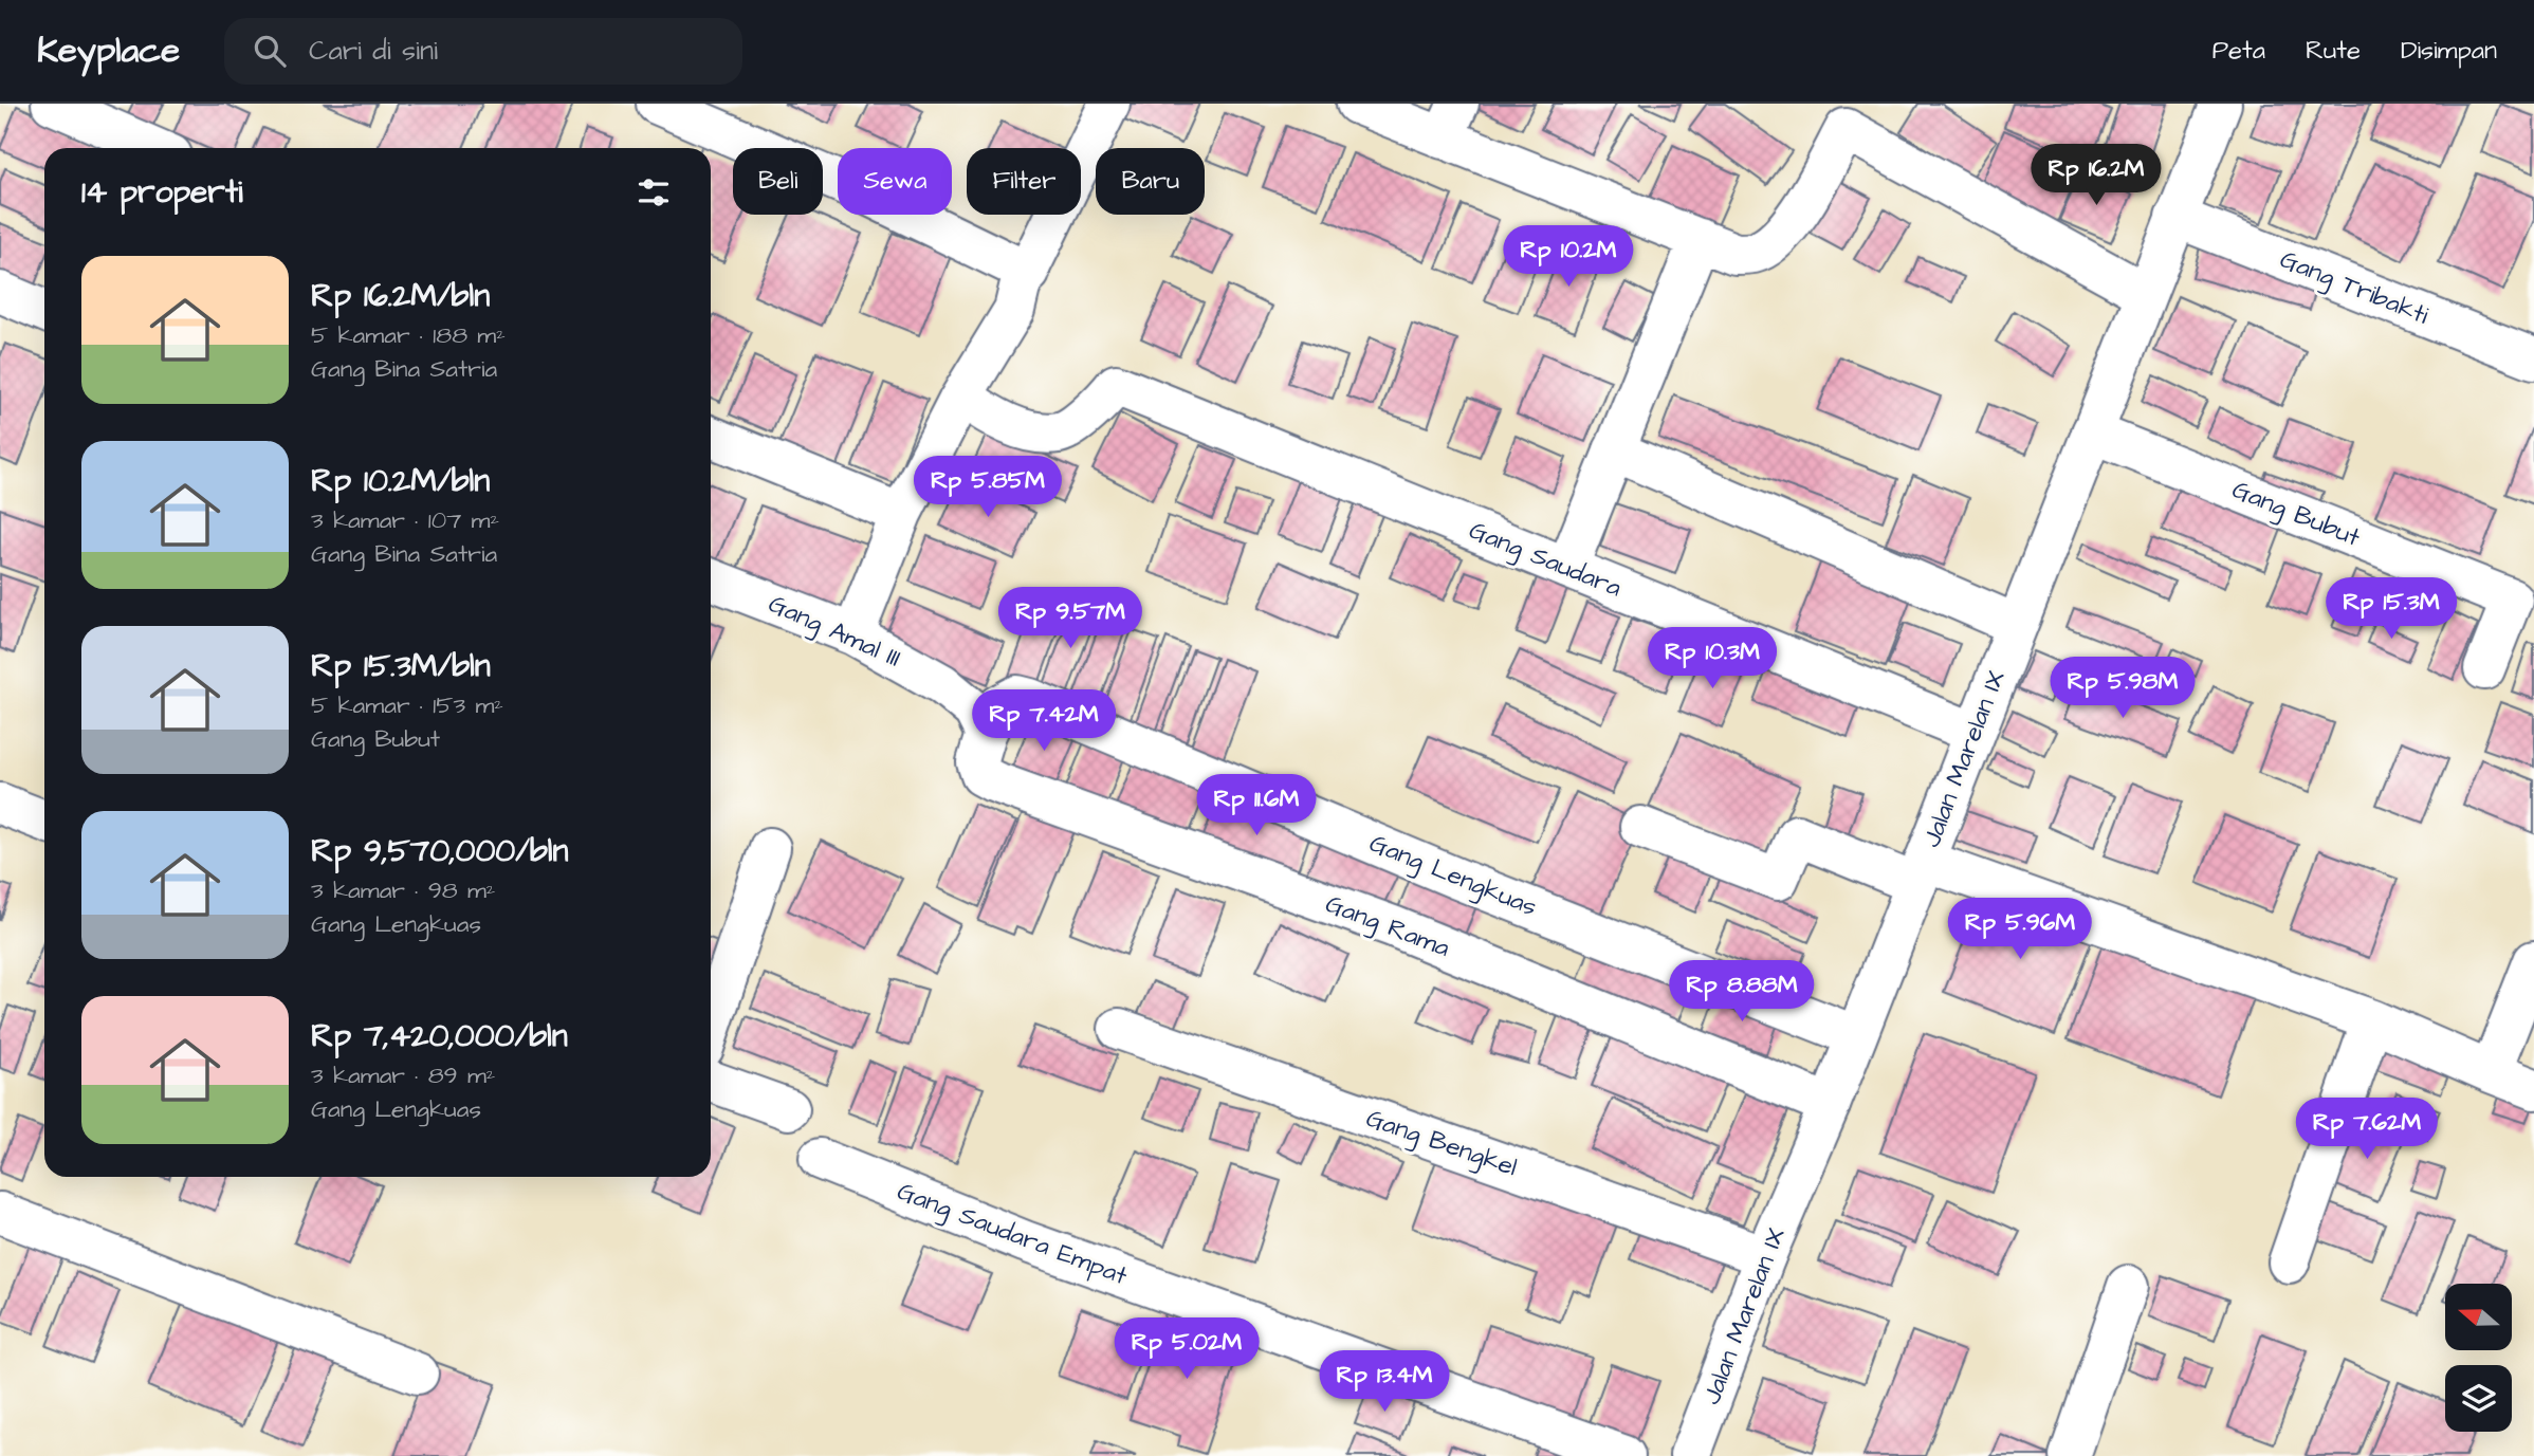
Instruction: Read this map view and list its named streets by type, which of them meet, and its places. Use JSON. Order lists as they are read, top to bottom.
{
  "streets": {
    "street": [
      "Gang Tribakti",
      "Gang Bubut",
      "Gang Saudara",
      "Gang Amal III",
      "Jalan Marelan IX",
      "Gang Lengkuas",
      "Gang Rama",
      "Gang Bengkel",
      "Gang Saudara Empat"
    ]
  },
  "crossings": [
    ["Gang Tribakti", "Jalan Marelan IX"],
    ["Gang Bubut", "Jalan Marelan IX"],
    ["Gang Saudara", "Jalan Marelan IX"],
    ["Gang Amal III", "Gang Lengkuas"],
    ["Gang Amal III", "Gang Rama"],
    ["Jalan Marelan IX", "Gang Lengkuas"],
    ["Jalan Marelan IX", "Gang Rama"],
    ["Jalan Marelan IX", "Gang Bengkel"],
    ["Gang Lengkuas", "Gang Rama"]
  ],
  "north": "left",
  "page": {
    "header": "Keyplace",
    "search": "Cari di sini",
    "nav": ["Peta", "Rute", "Disimpan"],
    "price": [
      "Rp 16.2M",
      "Rp 10.2M",
      "Rp 5.85M",
      "Rp 15.3M",
      "Rp 9.57M",
      "Rp 10.3M",
      "Rp 5.98M",
      "Rp 7.42M",
      "Rp 11.6M",
      "Rp 5.96M",
      "Rp 8.88M",
      "Rp 7.62M",
      "Rp 5.02M",
      "Rp 13.4M"
    ],
    "chip": [
      "Beli",
      "Sewa",
      "Filter",
      "Baru"
    ],
    "heading": "14 properti",
    "list": [
      {
        "name": "Rp 16.2M/bln",
        "note": "5 kamar · 188 m² · Gang Bina Satria"
      },
      {
        "name": "Rp 10.2M/bln",
        "note": "3 kamar · 107 m² · Gang Bina Satria"
      },
      {
        "name": "Rp 15.3M/bln",
        "note": "5 kamar · 153 m² · Gang Bubut"
      },
      {
        "name": "Rp 9,570,000/bln",
        "note": "3 kamar · 98 m² · Gang Lengkuas"
      },
      {
        "name": "Rp 7,420,000/bln",
        "note": "3 kamar · 89 m² · Gang Lengkuas"
      }
    ]
  }
}
